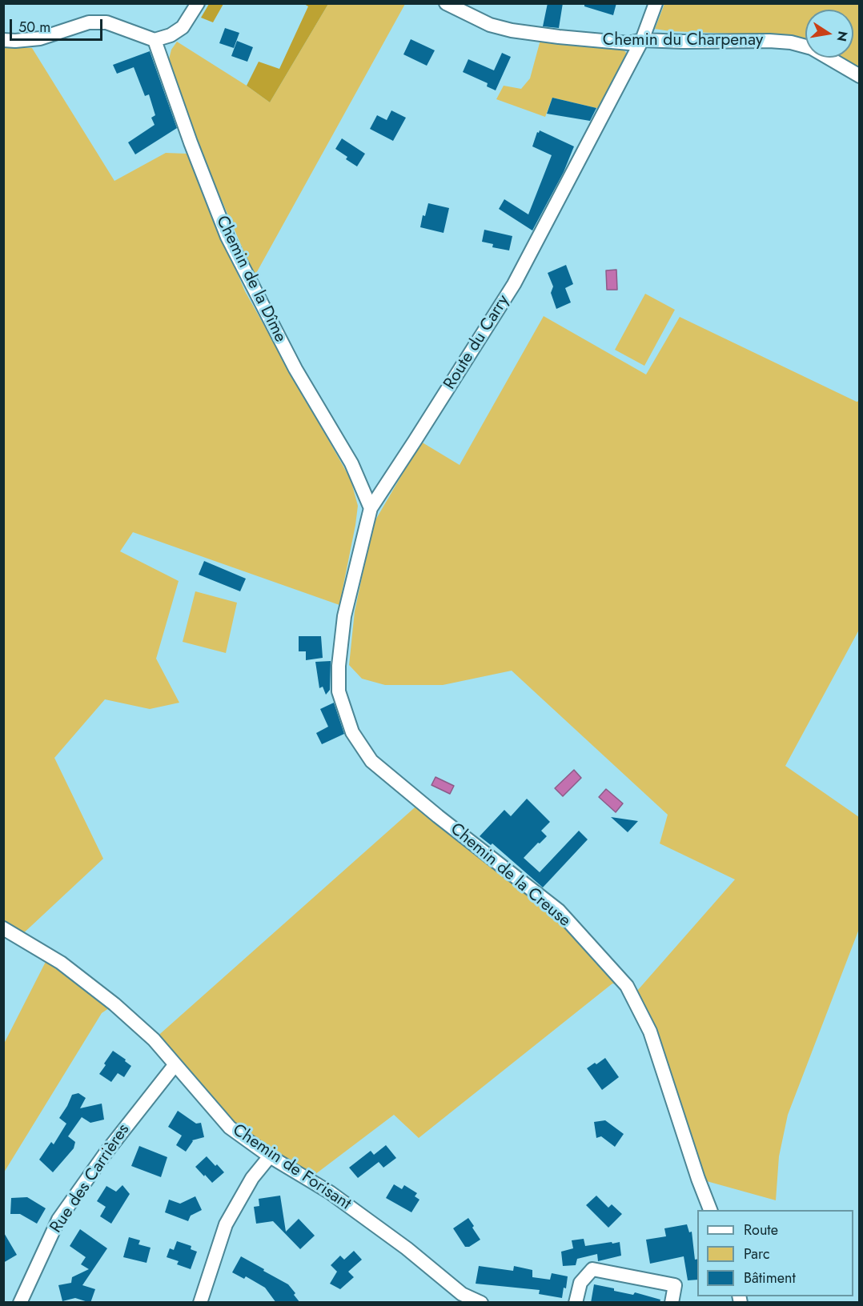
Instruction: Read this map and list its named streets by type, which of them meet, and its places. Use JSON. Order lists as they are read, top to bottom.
{
  "streets": {
    "street": [
      "Chemin du Charpenay",
      "Chemin de la Dîme",
      "Route du Carry",
      "Chemin de la Creuse",
      "Chemin de Forisant",
      "Rue des Carrières"
    ]
  },
  "crossings": [
    ["Chemin du Charpenay", "Route du Carry"],
    ["Chemin de la Dîme", "Route du Carry"],
    ["Route du Carry", "Chemin de la Creuse"],
    ["Chemin de Forisant", "Rue des Carrières"]
  ],
  "legend": ["Route", "Parc", "Bâtiment"],
  "scale_bar": "50 m",
  "north": "right"
}
